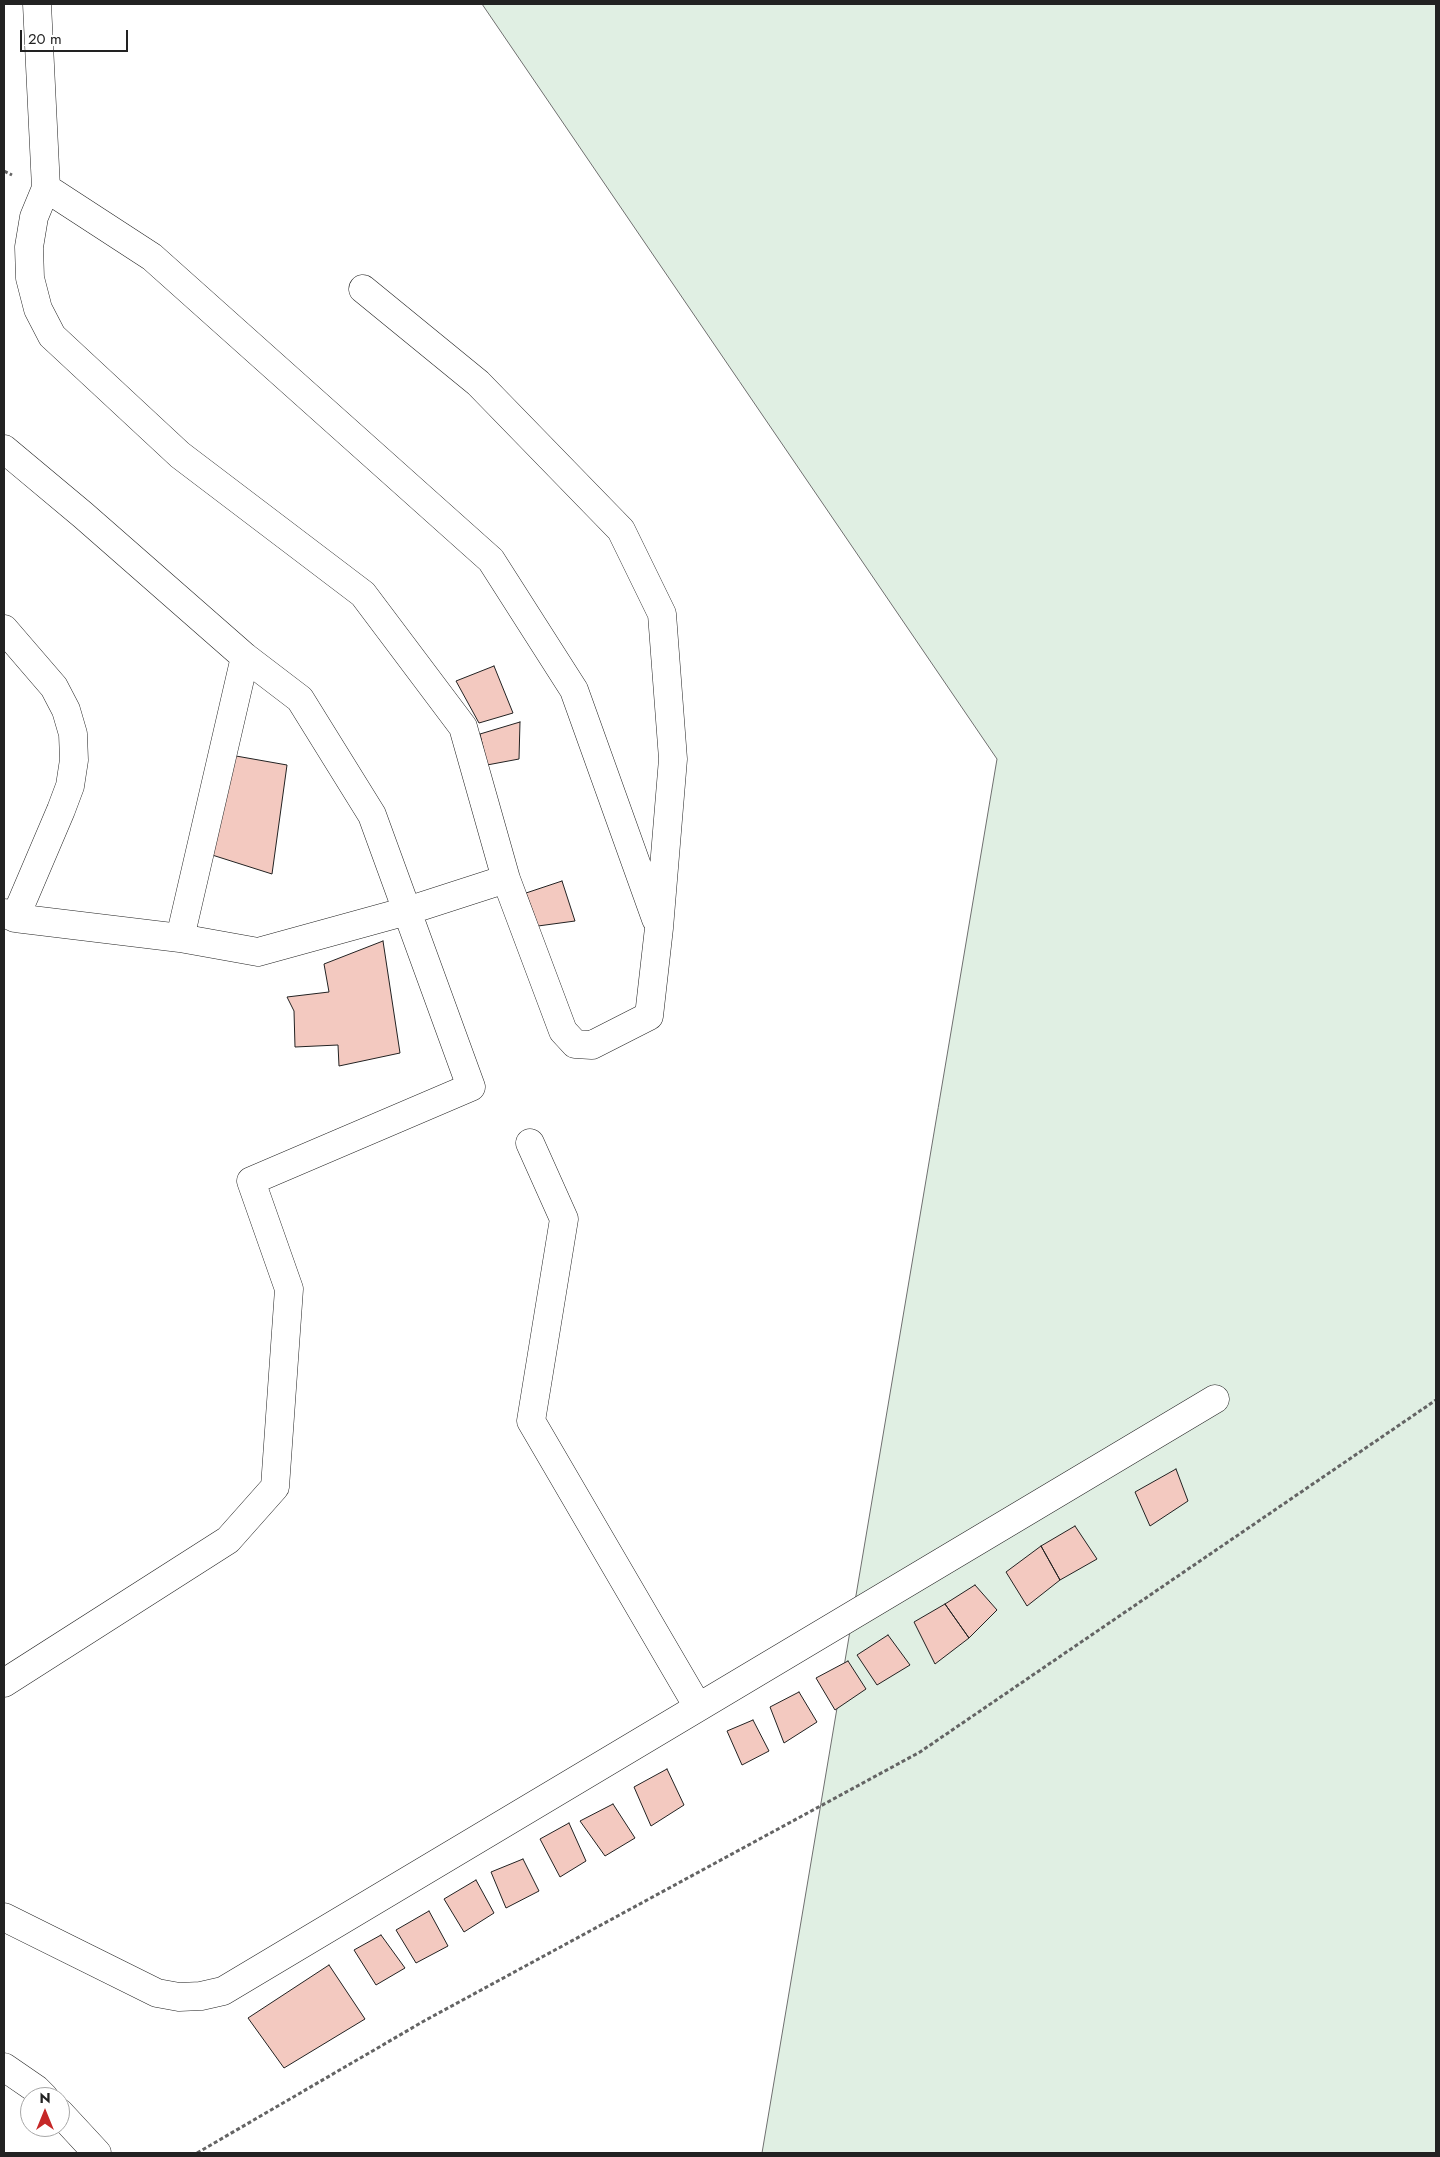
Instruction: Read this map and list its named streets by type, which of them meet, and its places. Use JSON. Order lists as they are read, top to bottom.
{
  "scale_bar": "20 m",
  "north": "top"
}
